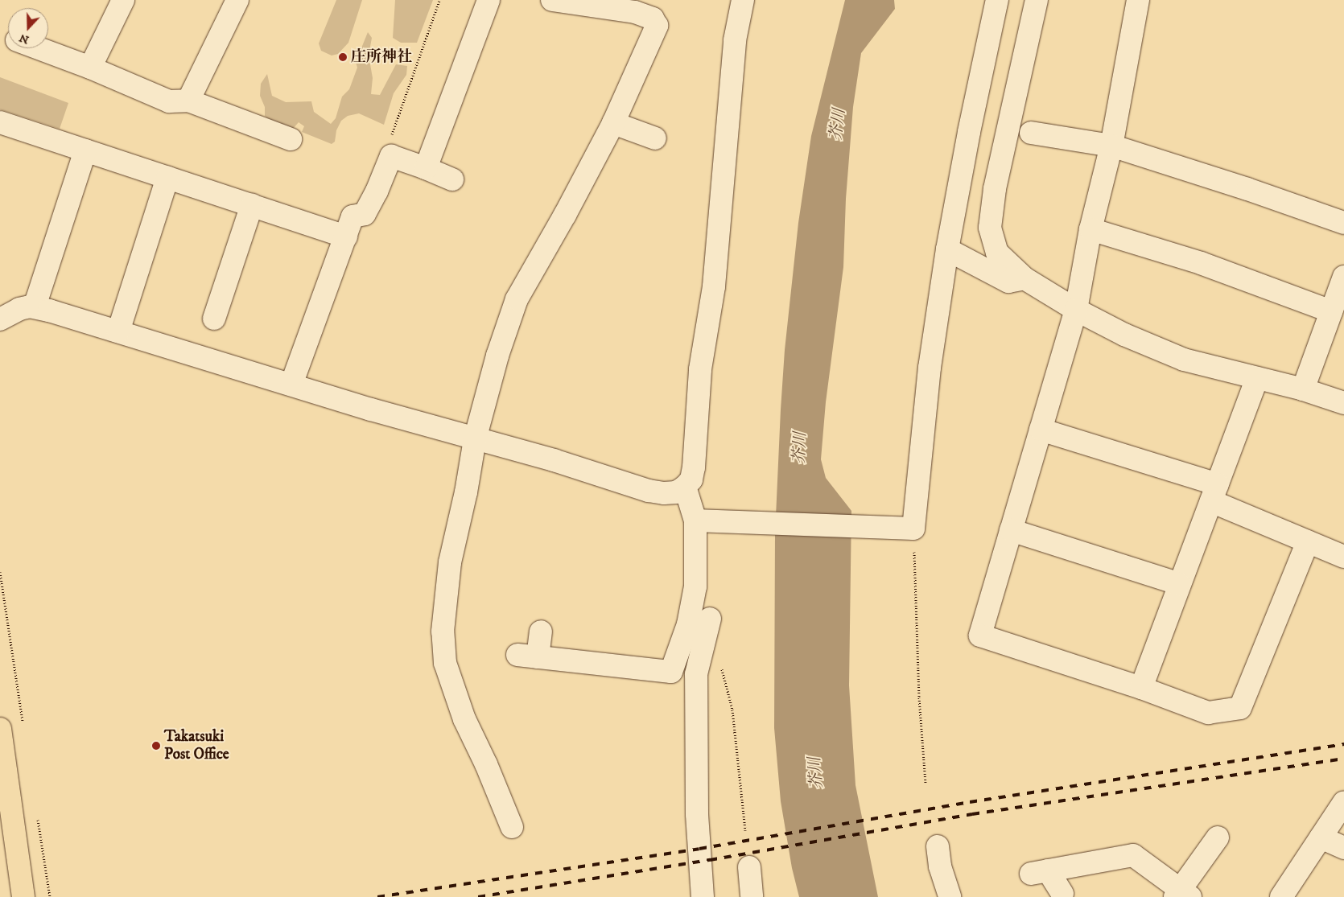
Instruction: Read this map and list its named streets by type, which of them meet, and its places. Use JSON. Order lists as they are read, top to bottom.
{
  "water": ["芥川"],
  "places": ["庄所神社", "Takatsuki Post Office"],
  "north": "bottom"
}
